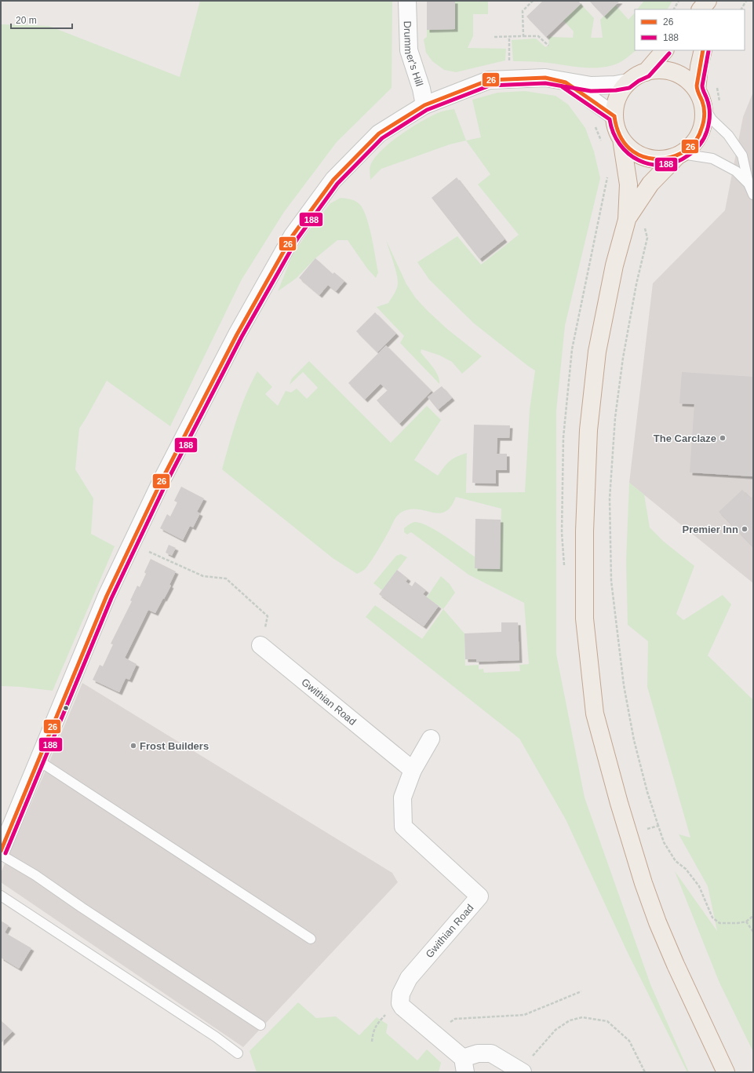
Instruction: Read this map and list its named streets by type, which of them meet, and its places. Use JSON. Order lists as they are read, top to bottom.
{
  "streets": {
    "street": ["Drummer's Hill", "Gwithian Road"]
  },
  "places": ["The Carclaze", "Premier Inn", "Frost Builders"],
  "lines": ["transit line 26", "transit line 188"],
  "legend": ["26", "188"],
  "scale_bar": "20 m"
}
